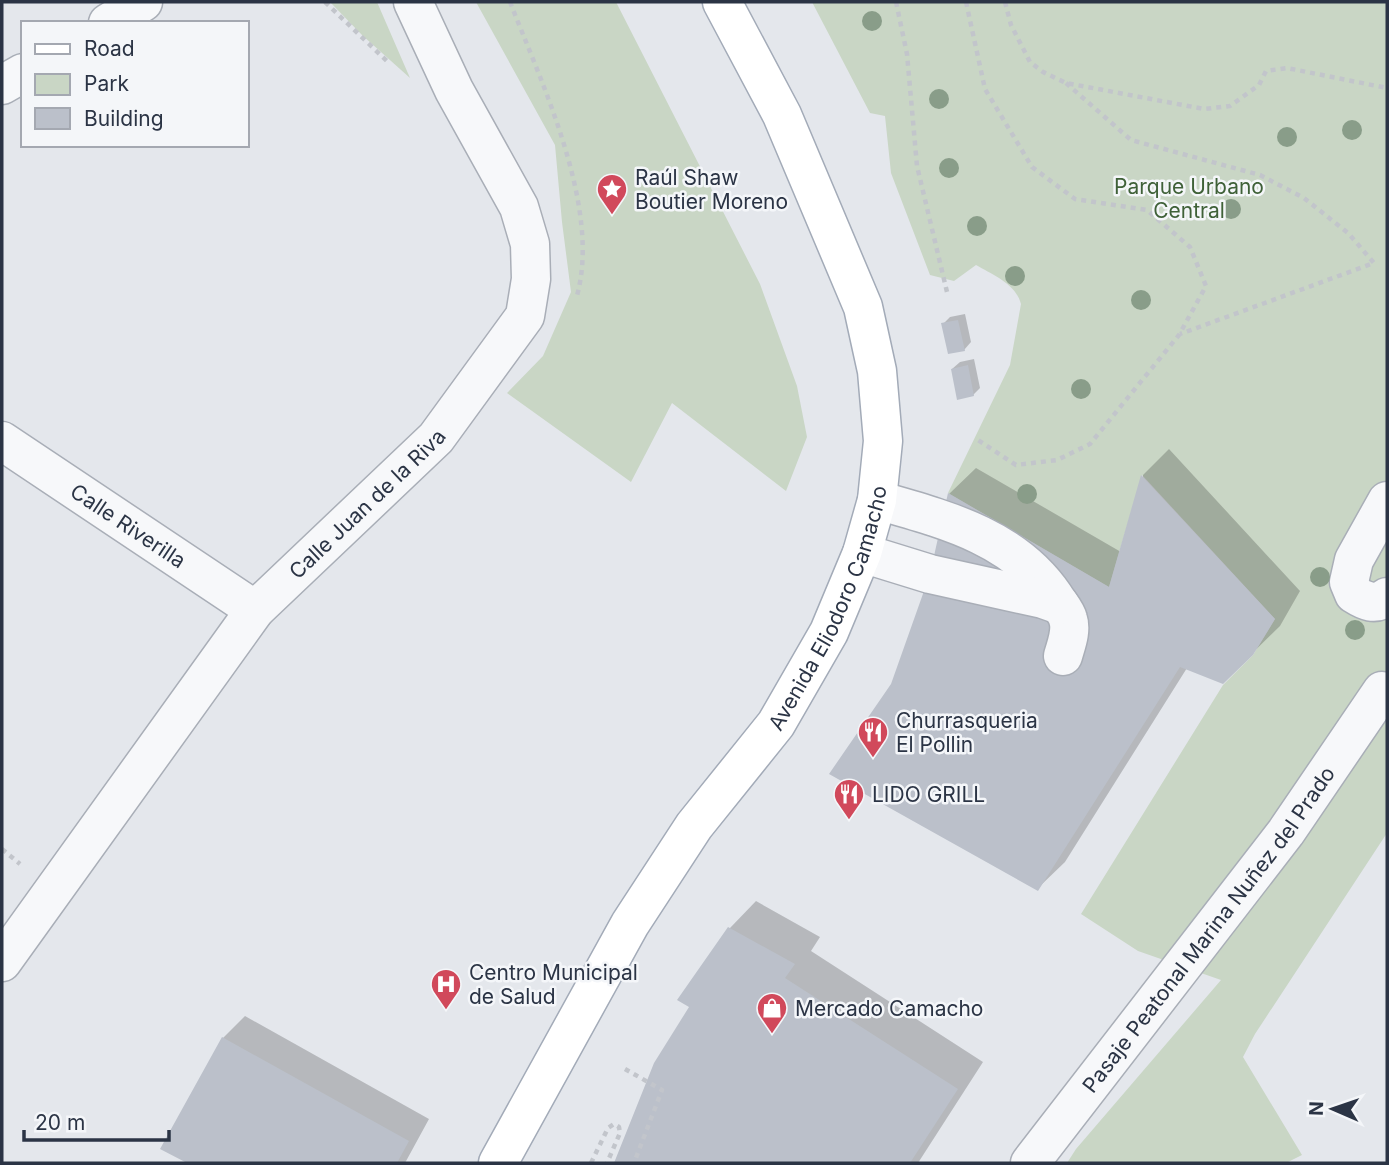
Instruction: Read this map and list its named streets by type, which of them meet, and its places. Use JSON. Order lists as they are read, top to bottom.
{
  "streets": {
    "main road": ["Avenida Eliodoro Camacho"],
    "street": ["Calle Juan de la Riva", "Calle Riverilla", "Pasaje Peatonal Marina Nuñez del Prado"]
  },
  "crossings": [
    ["Calle Juan de la Riva", "Calle Riverilla"]
  ],
  "parks": ["Parque Urbano Central"],
  "places": {
    "place": ["Raúl Shaw Boutier Moreno"],
    "restaurant": ["Churrasqueria El Pollin", "LIDO GRILL"],
    "hospital": ["Centro Municipal de Salud"],
    "shop": ["Mercado Camacho"]
  },
  "legend": ["Road", "Park", "Building"],
  "scale_bar": "20 m",
  "north": "left"
}
